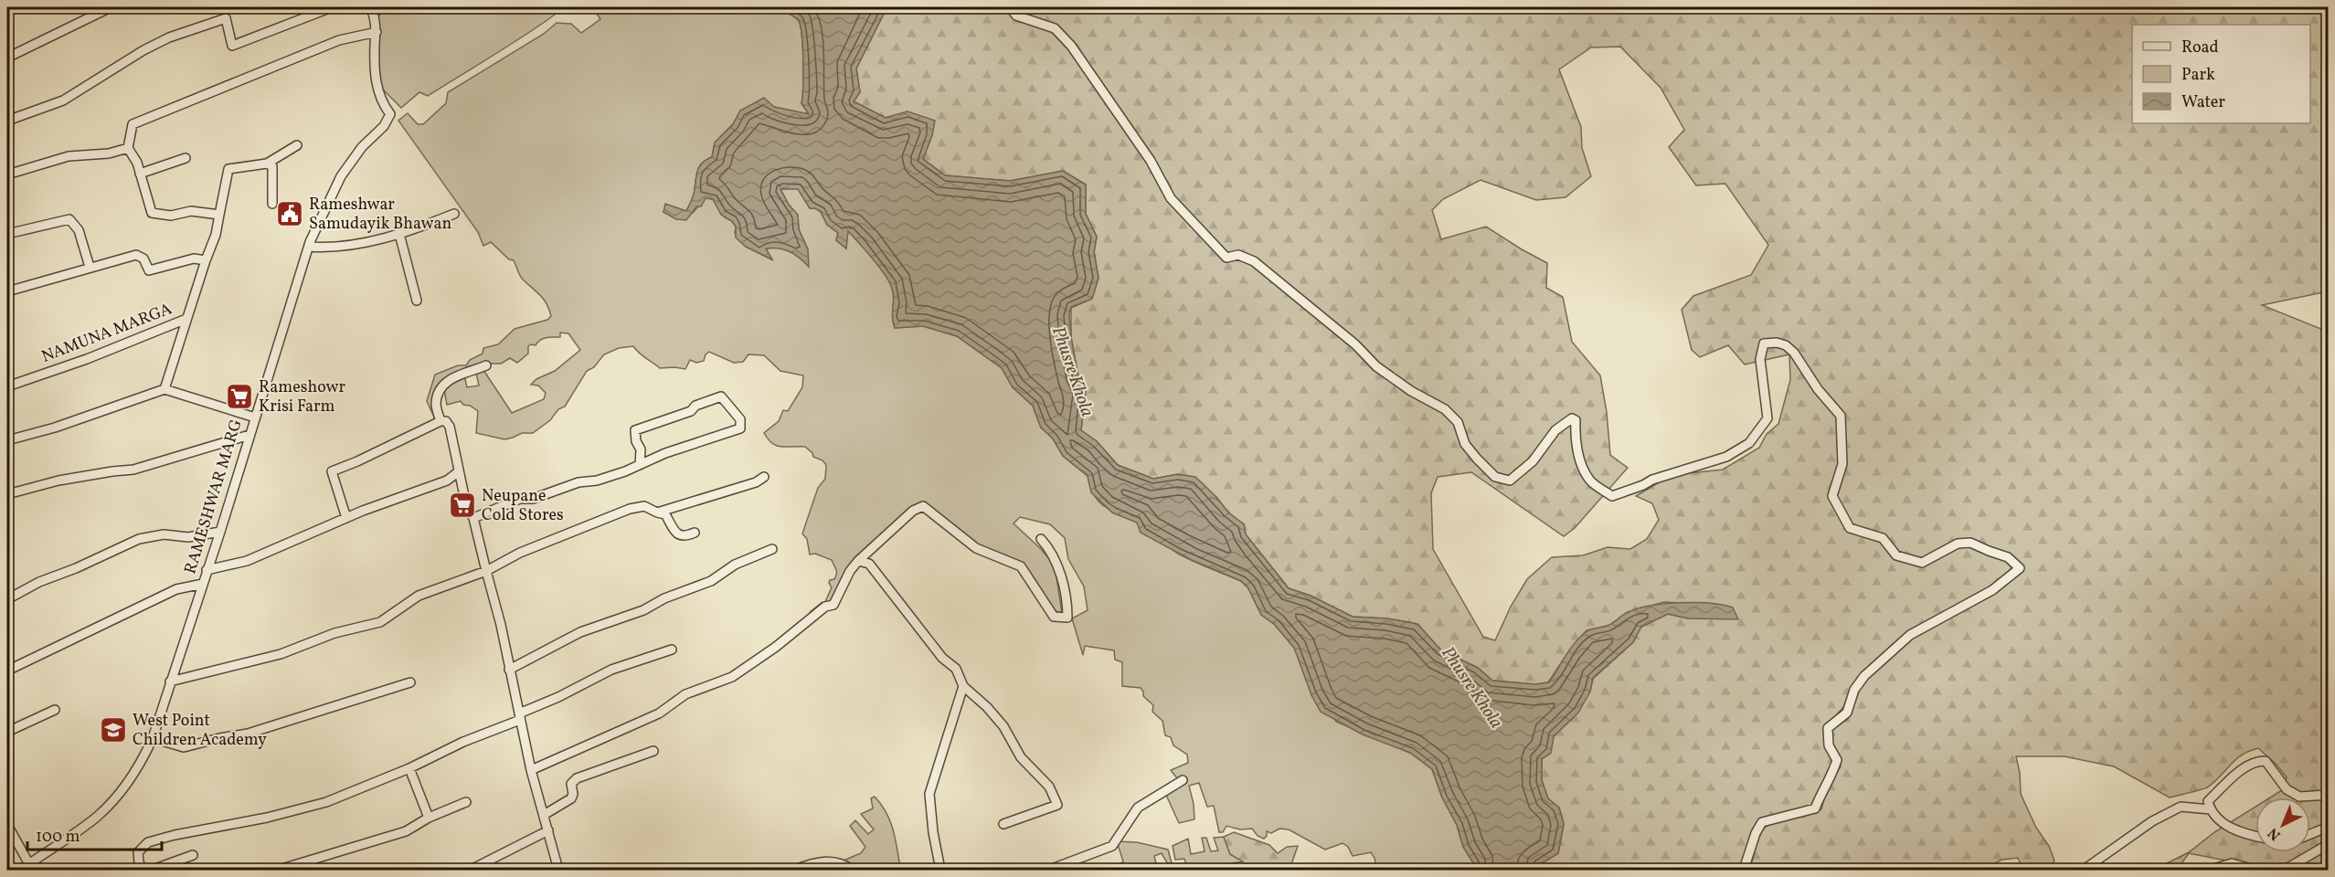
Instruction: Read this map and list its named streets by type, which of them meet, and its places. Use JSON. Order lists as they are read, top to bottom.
{
  "streets": {
    "street": ["NAMUNA MARGA", "RAMESHWAR MARG"]
  },
  "water": ["Phusre Khola"],
  "places": {
    "public building": ["Rameshwar Samudayik Bhawan"],
    "supermarket": ["Rameshowr Krisi Farm", "Neupane Cold Stores"],
    "school or university": ["West Point Children Academy"]
  },
  "legend": ["Road", "Park", "Water"],
  "scale_bar": "100 m",
  "north": "bottom left"
}
